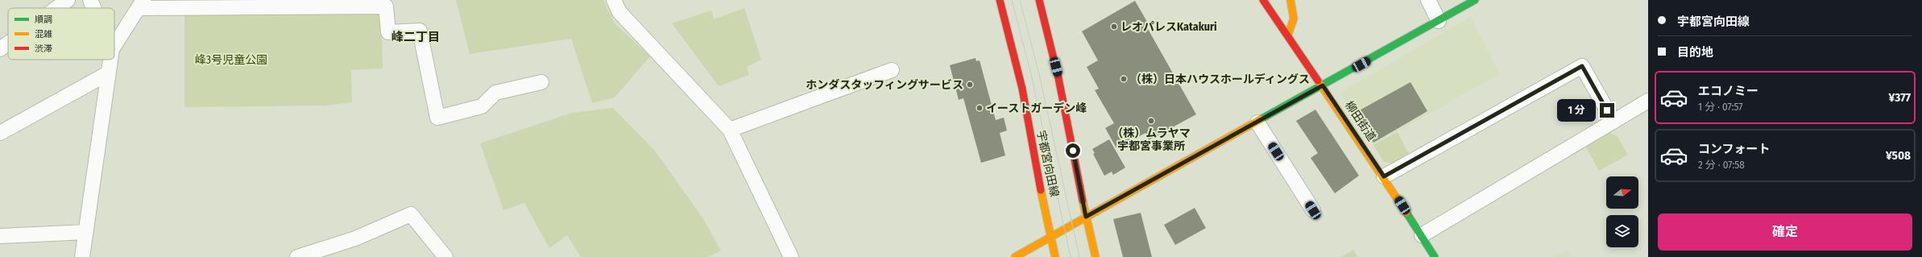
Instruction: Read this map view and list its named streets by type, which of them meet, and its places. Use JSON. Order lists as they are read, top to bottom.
{
  "streets": {
    "street": ["柳田街道", "宇都宮向田線"]
  },
  "districts": ["峰二丁目"],
  "parks": ["峰3号児童公園"],
  "places": [
    "レオパレスKatakuri",
    "（株）日本ハウスホールディングス",
    "ホンダスタッフィングサービス",
    "イーストガーデン峰",
    "（株）ムラヤマ 宇都宮事業所"
  ],
  "legend": ["順調", "混雑", "渋滞"],
  "north": "right",
  "page": {
    "banner": ["宇都宮向田線", "目的地"],
    "list": [
      {
        "name": "エコノミー",
        "note": "1 分 · 07:57",
        "value": "¥377"
      },
      {
        "name": "コンフォート",
        "note": "2 分 · 07:58",
        "value": "¥508"
      }
    ],
    "bubble": "1 分",
    "buttons": "確定"
  }
}
